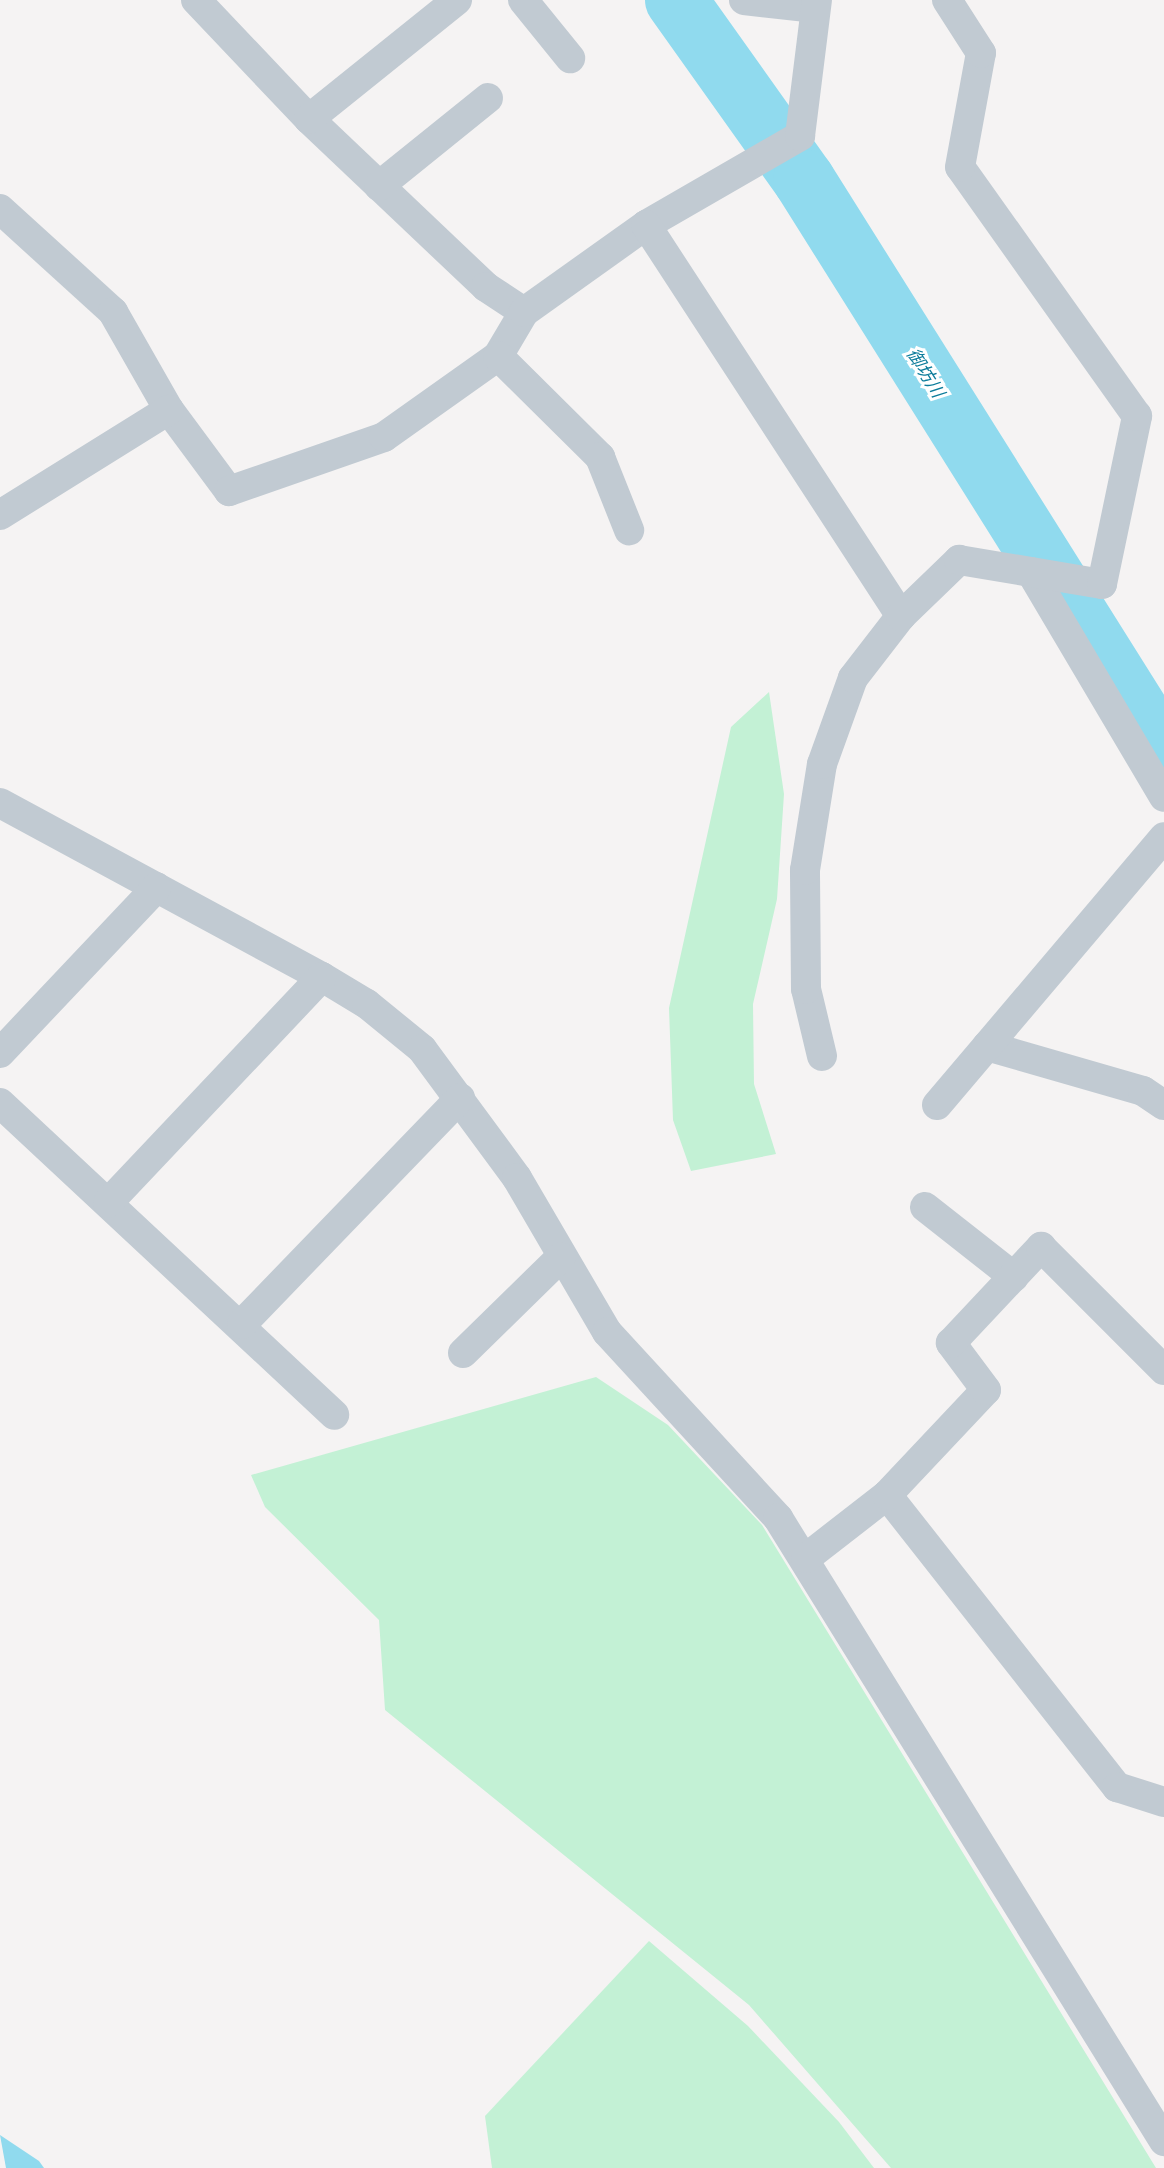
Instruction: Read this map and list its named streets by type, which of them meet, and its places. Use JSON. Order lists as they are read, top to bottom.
{
  "water": ["御坊川"]
}
